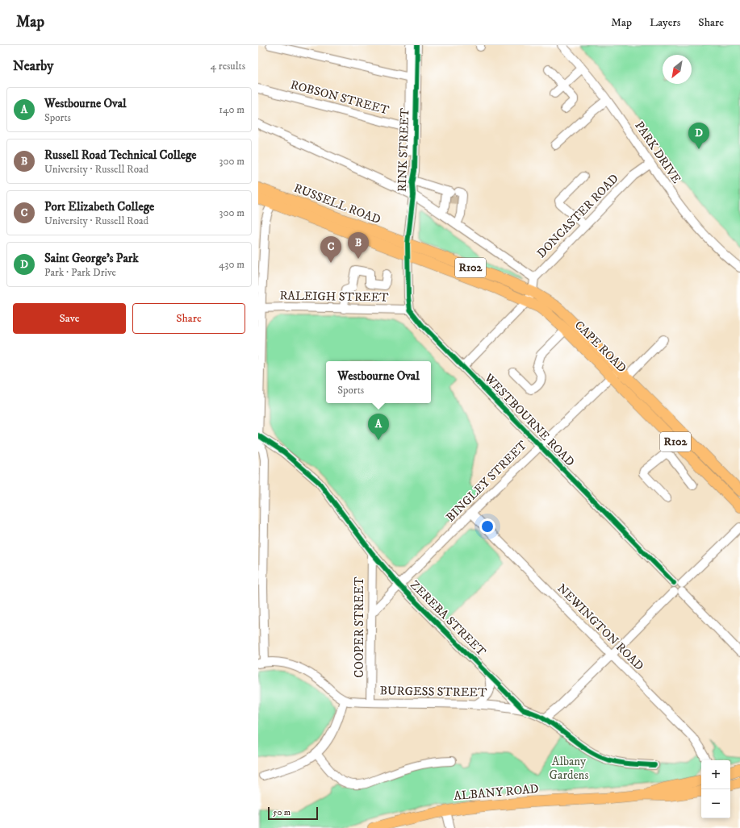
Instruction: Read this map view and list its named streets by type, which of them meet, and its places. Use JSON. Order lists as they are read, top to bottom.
{
  "streets": {
    "main road": [
      "RUSSELL ROAD",
      "R102",
      "CAPE ROAD",
      "ALBANY ROAD"
    ],
    "street": [
      "ROBSON STREET",
      "RINK STREET",
      "PARK DRIVE",
      "DONCASTER ROAD",
      "RALEIGH STREET",
      "WESTBOURNE ROAD",
      "BINGLEY STREET",
      "ZEREBA STREET",
      "COOPER STREET",
      "NEWINGTON ROAD",
      "BURGESS STREET"
    ]
  },
  "crossings": [
    ["ROBSON STREET", "RINK STREET"],
    ["RINK STREET", "RUSSELL ROAD"],
    ["RINK STREET", "CAPE ROAD"],
    ["PARK DRIVE", "DONCASTER ROAD"],
    ["RUSSELL ROAD", "CAPE ROAD"],
    ["RALEIGH STREET", "WESTBOURNE ROAD"],
    ["CAPE ROAD", "BINGLEY STREET"],
    ["WESTBOURNE ROAD", "BINGLEY STREET"],
    ["BINGLEY STREET", "ZEREBA STREET"],
    ["BINGLEY STREET", "COOPER STREET"],
    ["BINGLEY STREET", "NEWINGTON ROAD"],
    ["ZEREBA STREET", "COOPER STREET"],
    ["ZEREBA STREET", "BURGESS STREET"],
    ["COOPER STREET", "BURGESS STREET"]
  ],
  "parks": ["Albany Gardens"],
  "scale_bar": "50 m",
  "north": "bottom left",
  "page": {
    "header": "Map",
    "nav": ["Map", "Layers", "Share"],
    "heading": ["Nearby", "4 results"],
    "list": [
      {
        "mark": "A",
        "name": "Westbourne Oval",
        "note": "Sports",
        "value": "140 m"
      },
      {
        "mark": "B",
        "name": "Russell Road Technical College",
        "note": "University · Russell Road",
        "value": "300 m"
      },
      {
        "mark": "C",
        "name": "Port Elizabeth College",
        "note": "University · Russell Road",
        "value": "300 m"
      },
      {
        "mark": "D",
        "name": "Saint George's Park",
        "note": "Park · Park Drive",
        "value": "430 m"
      }
    ],
    "pins": [
      "D",
      "B",
      "C",
      "A"
    ],
    "buttons": ["Save", "Share"],
    "popup": ["Westbourne Oval", "Sports"],
    "map_buttons": ["+", "−"],
    "scale": "50 m"
  }
}
